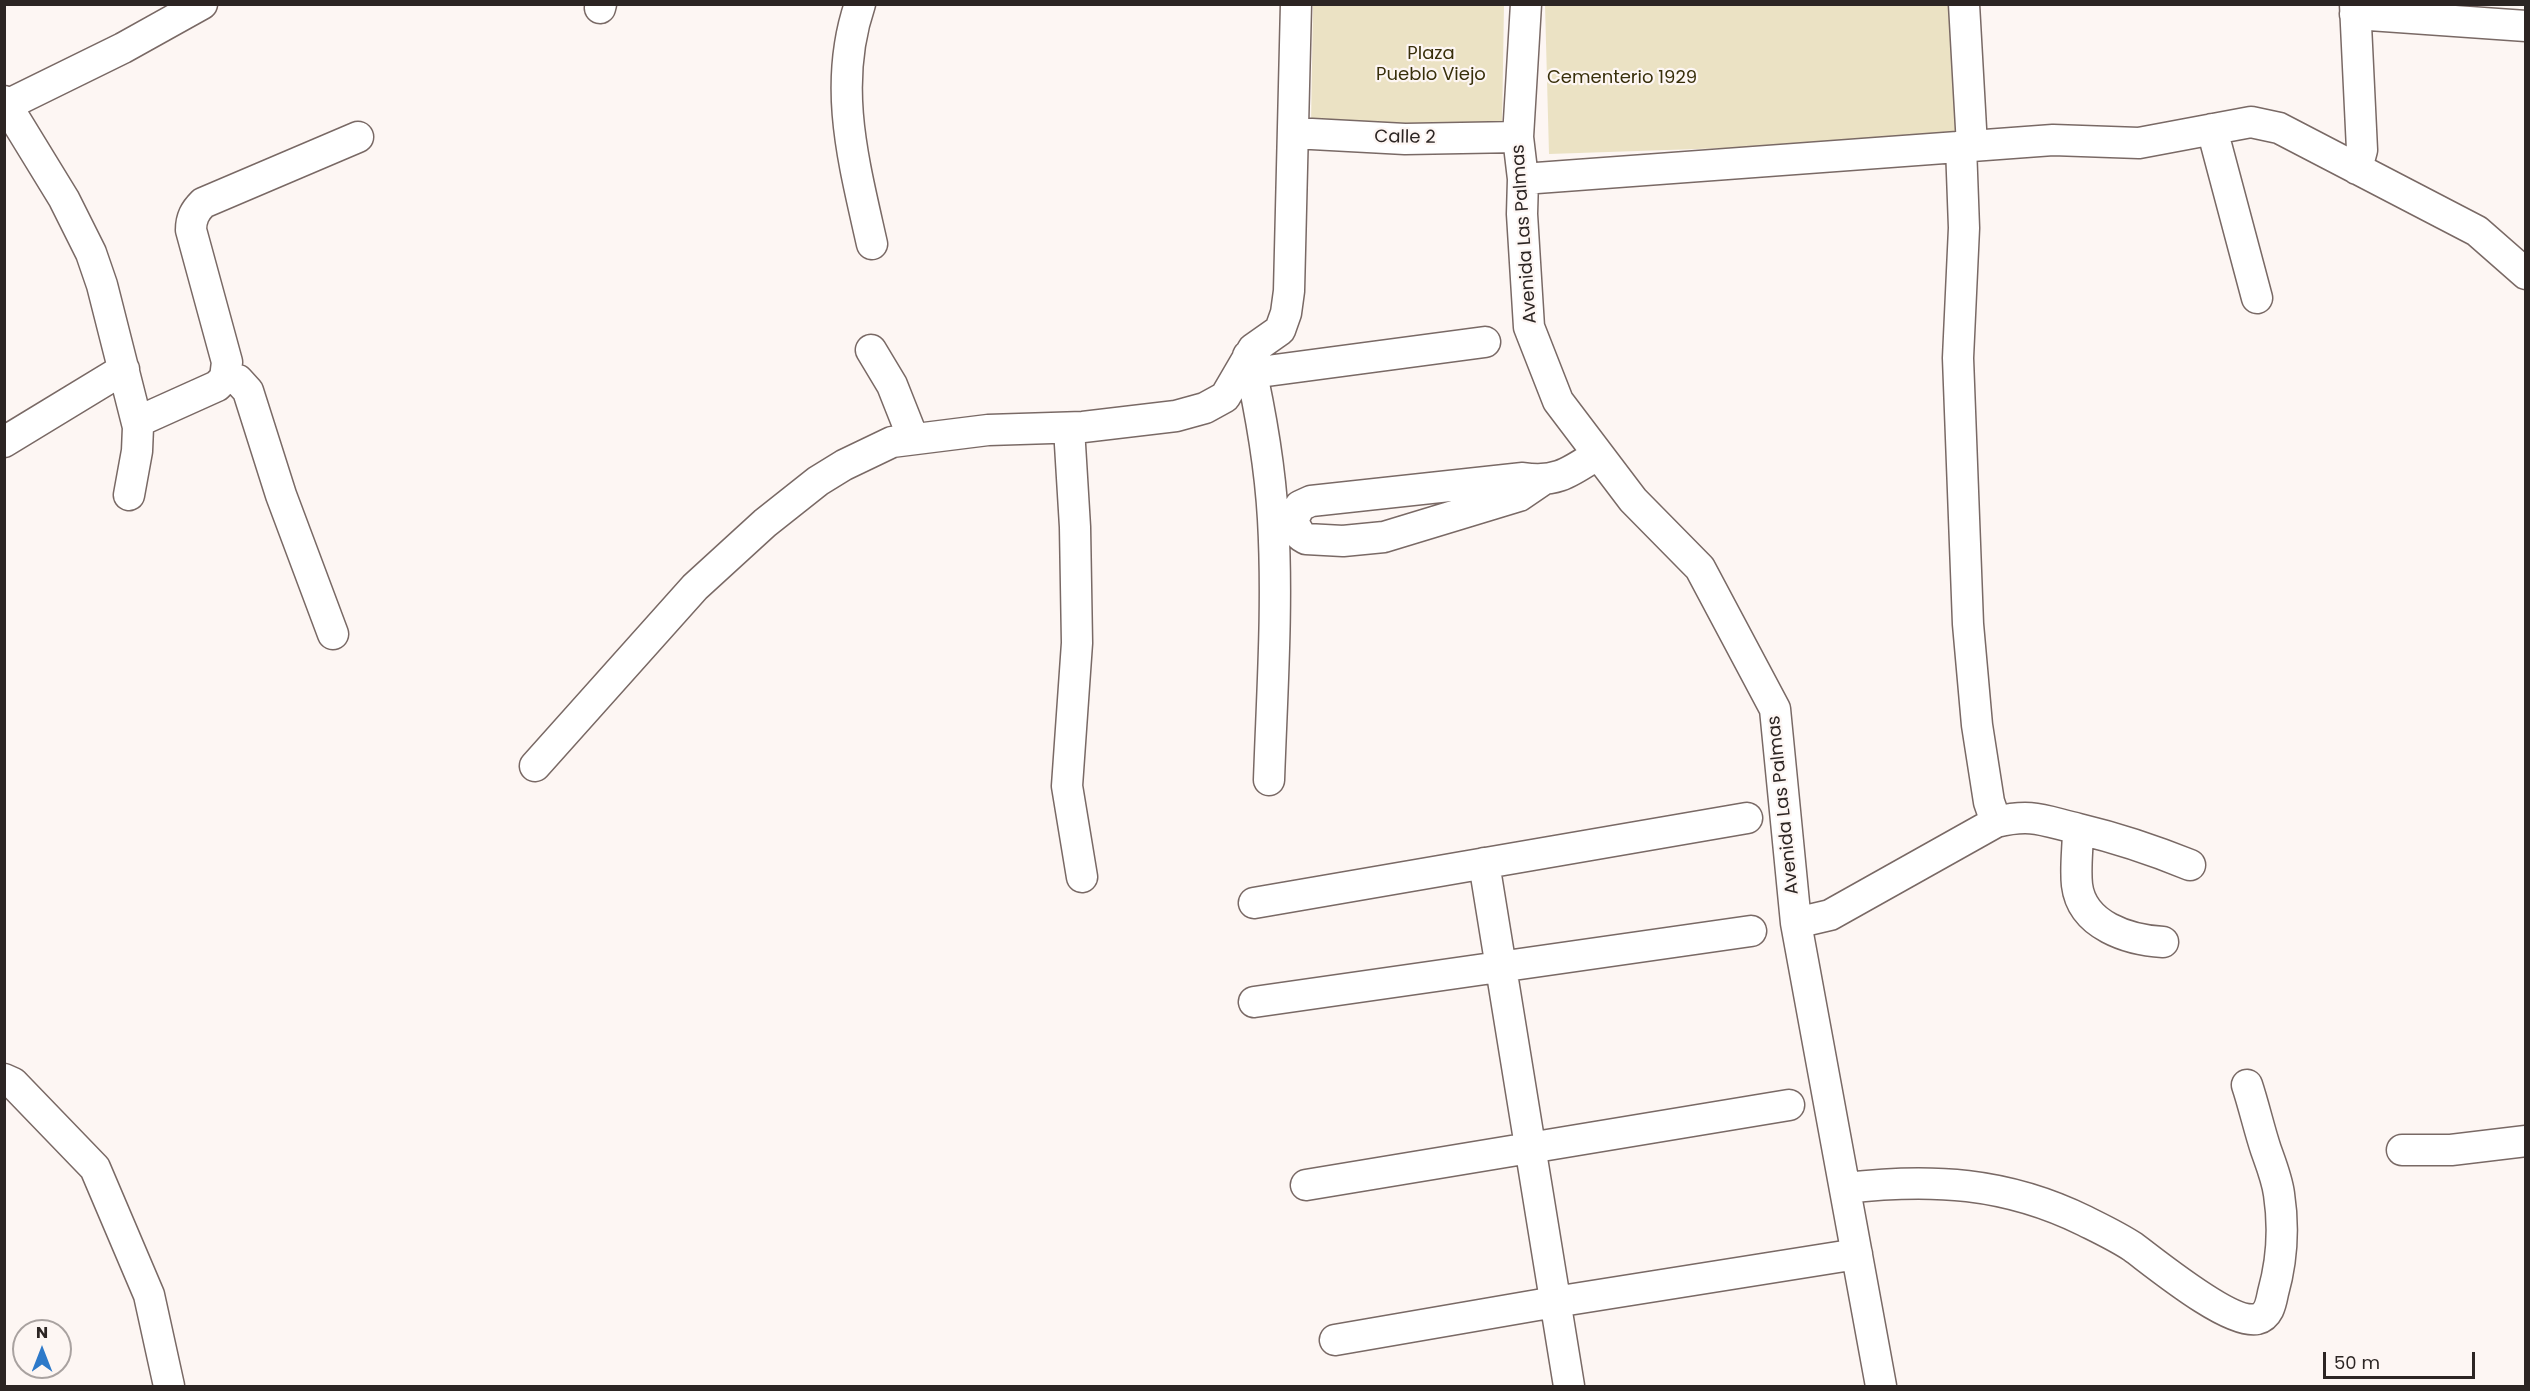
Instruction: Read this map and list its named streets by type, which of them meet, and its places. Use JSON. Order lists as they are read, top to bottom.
{
  "streets": {
    "street": ["Calle 2", "Avenida Las Palmas"]
  },
  "crossings": [
    ["Calle 2", "Avenida Las Palmas"]
  ],
  "parks": ["Plaza Pueblo Viejo", "Cementerio 1929"],
  "scale_bar": "50 m",
  "north": "top"
}
